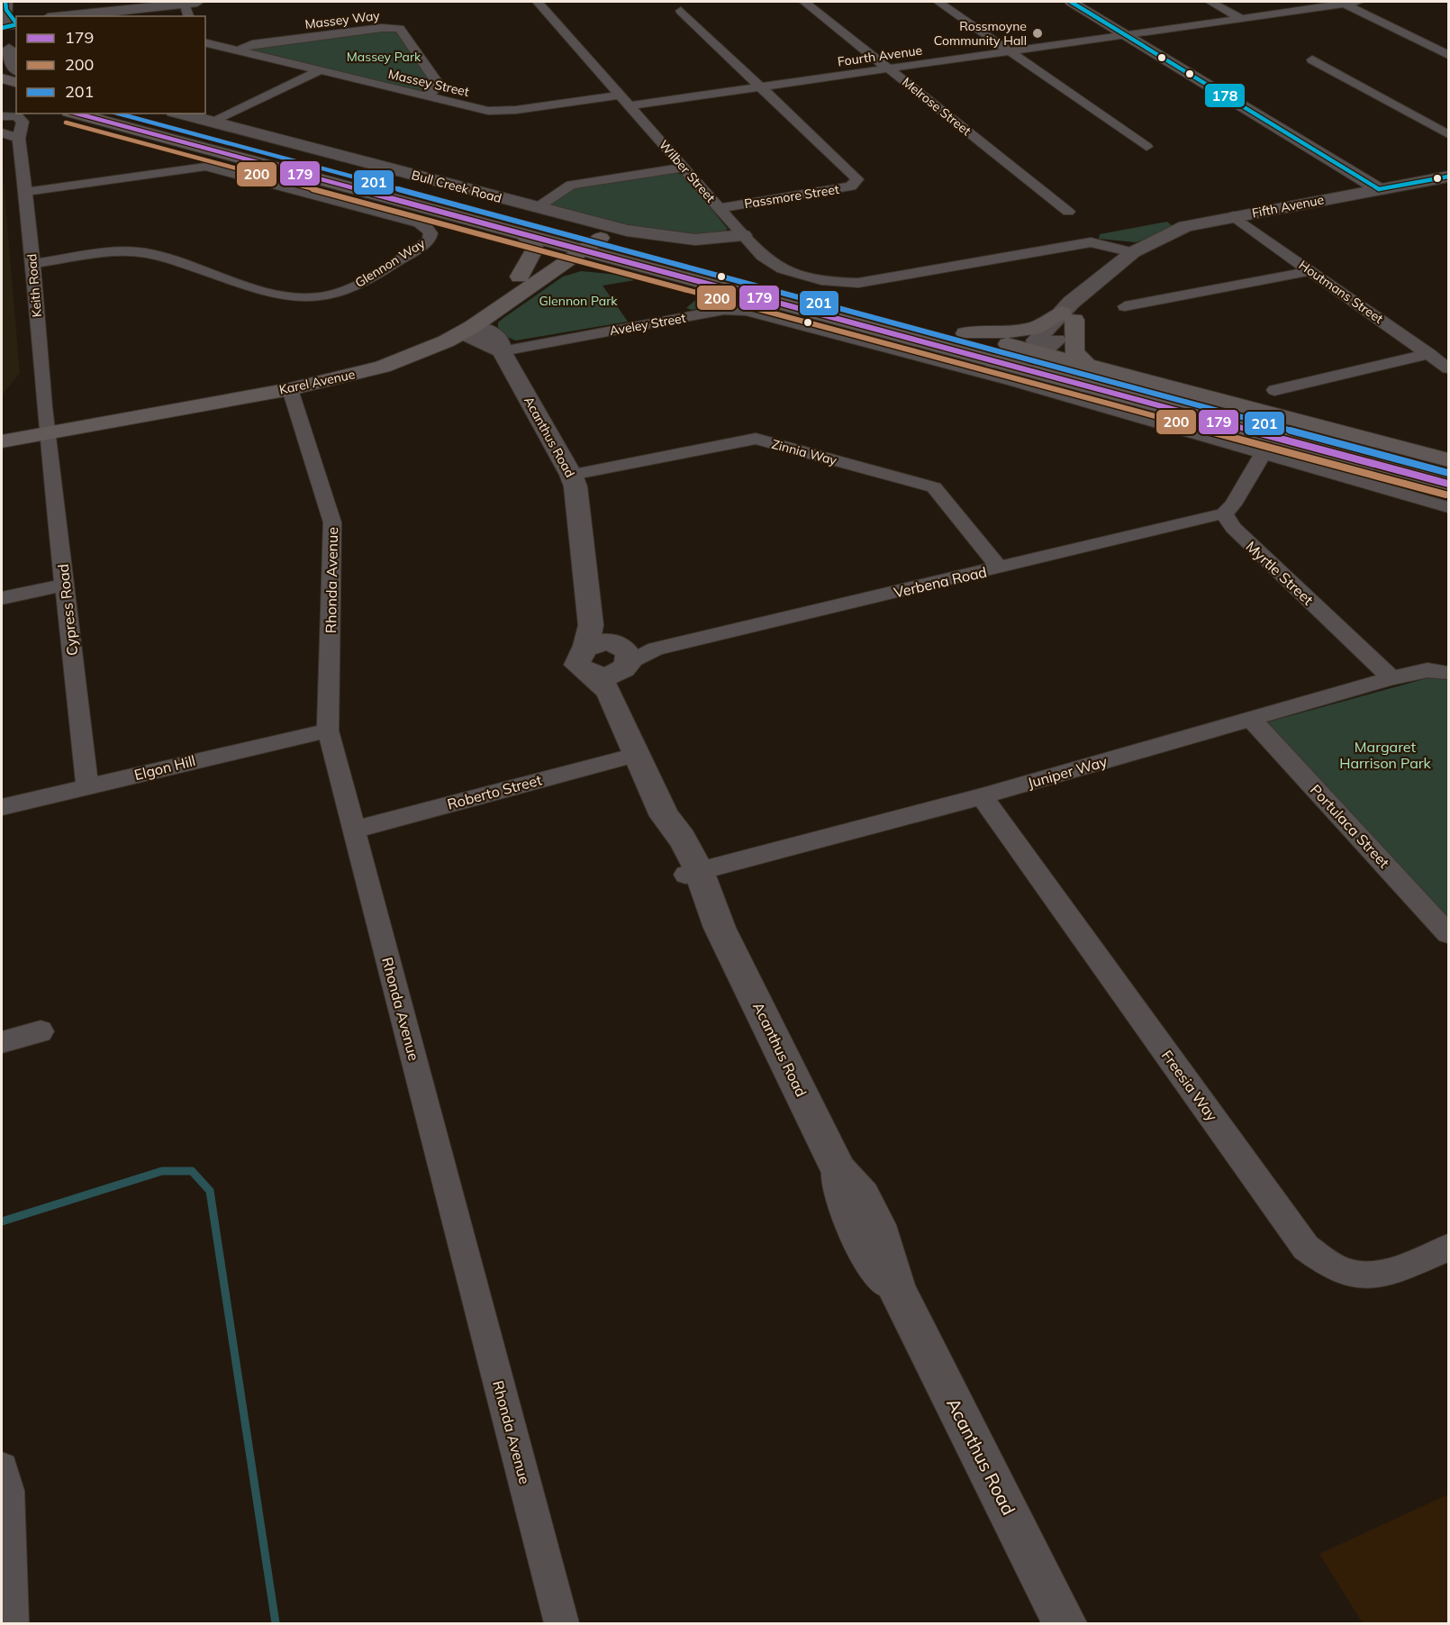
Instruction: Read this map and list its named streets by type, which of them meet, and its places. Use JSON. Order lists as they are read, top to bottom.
{
  "streets": {
    "main road": ["Karel Avenue"],
    "street": [
      "Massey Way",
      "Fourth Avenue",
      "Massey Street",
      "Melrose Street",
      "Wilber Street",
      "Bull Creek Road",
      "Passmore Street",
      "Fifth Avenue",
      "Glennon Way",
      "Keith Road",
      "Houtmans Street",
      "Aveley Street",
      "Acanthus Road",
      "Zinnia Way",
      "Myrtle Street",
      "Rhonda Avenue",
      "Verbena Road",
      "Cypress Road",
      "Elgon Hill",
      "Juniper Way",
      "Roberto Street",
      "Portulaca Street",
      "Freesia Way"
    ]
  },
  "crossings": [
    ["Massey Way", "Massey Street"],
    ["Fourth Avenue", "Melrose Street"],
    ["Fourth Avenue", "Wilber Street"],
    ["Fourth Avenue", "Passmore Street"],
    ["Massey Street", "Wilber Street"],
    ["Wilber Street", "Bull Creek Road"],
    ["Wilber Street", "Passmore Street"],
    ["Wilber Street", "Fifth Avenue"],
    ["Fifth Avenue", "Houtmans Street"],
    ["Glennon Way", "Keith Road"],
    ["Keith Road", "Karel Avenue"],
    ["Keith Road", "Cypress Road"],
    ["Aveley Street", "Acanthus Road"],
    ["Karel Avenue", "Rhonda Avenue"],
    ["Karel Avenue", "Cypress Road"],
    ["Acanthus Road", "Zinnia Way"],
    ["Acanthus Road", "Verbena Road"],
    ["Acanthus Road", "Juniper Way"],
    ["Acanthus Road", "Roberto Street"],
    ["Zinnia Way", "Verbena Road"],
    ["Myrtle Street", "Verbena Road"],
    ["Myrtle Street", "Juniper Way"],
    ["Rhonda Avenue", "Elgon Hill"],
    ["Rhonda Avenue", "Roberto Street"],
    ["Cypress Road", "Elgon Hill"],
    ["Juniper Way", "Portulaca Street"],
    ["Juniper Way", "Freesia Way"]
  ],
  "parks": ["Massey Park", "Glennon Park", "Margaret Harrison Park"],
  "places": ["Rossmoyne Community Hall"],
  "lines": [
    "transit line 178",
    "transit line 179",
    "transit line 201",
    "transit line 200"
  ],
  "legend": ["179", "200", "201"]
}
